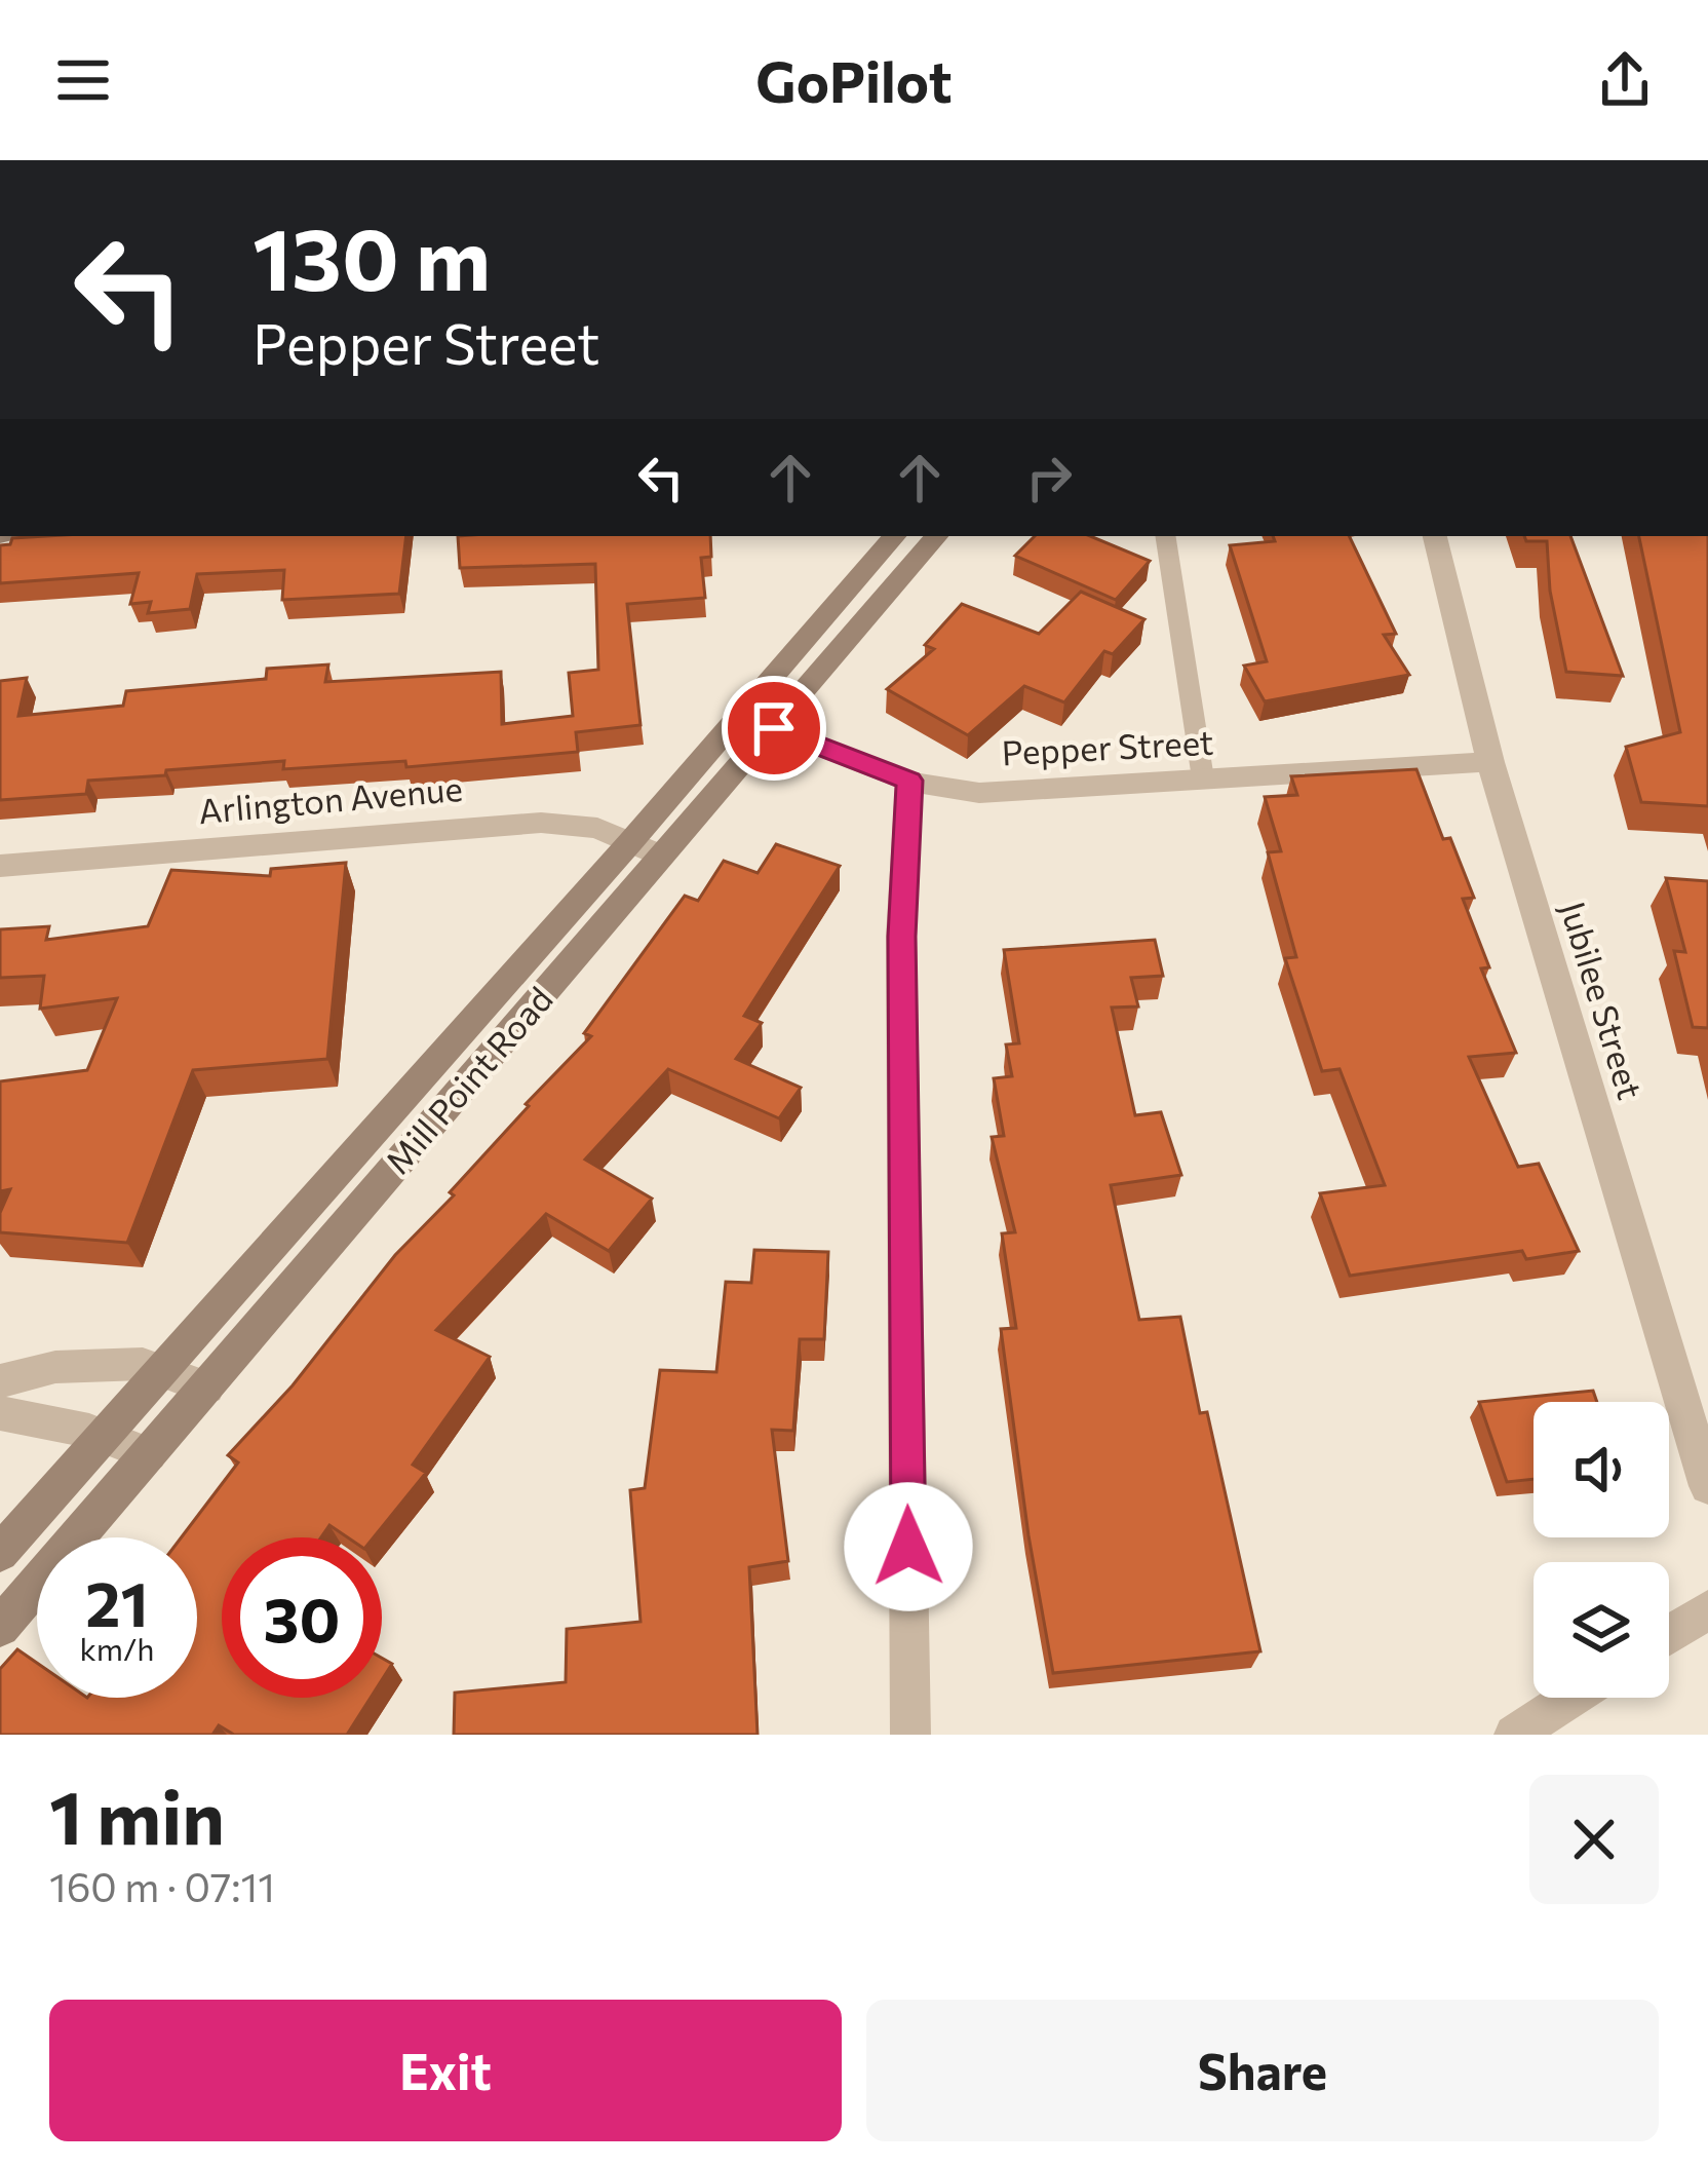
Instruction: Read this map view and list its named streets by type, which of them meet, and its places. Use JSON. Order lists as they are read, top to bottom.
{
  "streets": {
    "main road": ["Mill Point Road"],
    "street": ["Pepper Street", "Arlington Avenue", "Jubilee Street"]
  },
  "crossings": [
    ["Pepper Street", "Jubilee Street"],
    ["Pepper Street", "Mill Point Road"],
    ["Arlington Avenue", "Mill Point Road"]
  ],
  "page": {
    "header": "GoPilot",
    "turn": ["130 m", "Pepper Street"],
    "speed": "21 km/h",
    "limit": "30",
    "heading": ["1 min", "160 m · 07:11"],
    "buttons": ["Exit", "Share"]
  }
}
